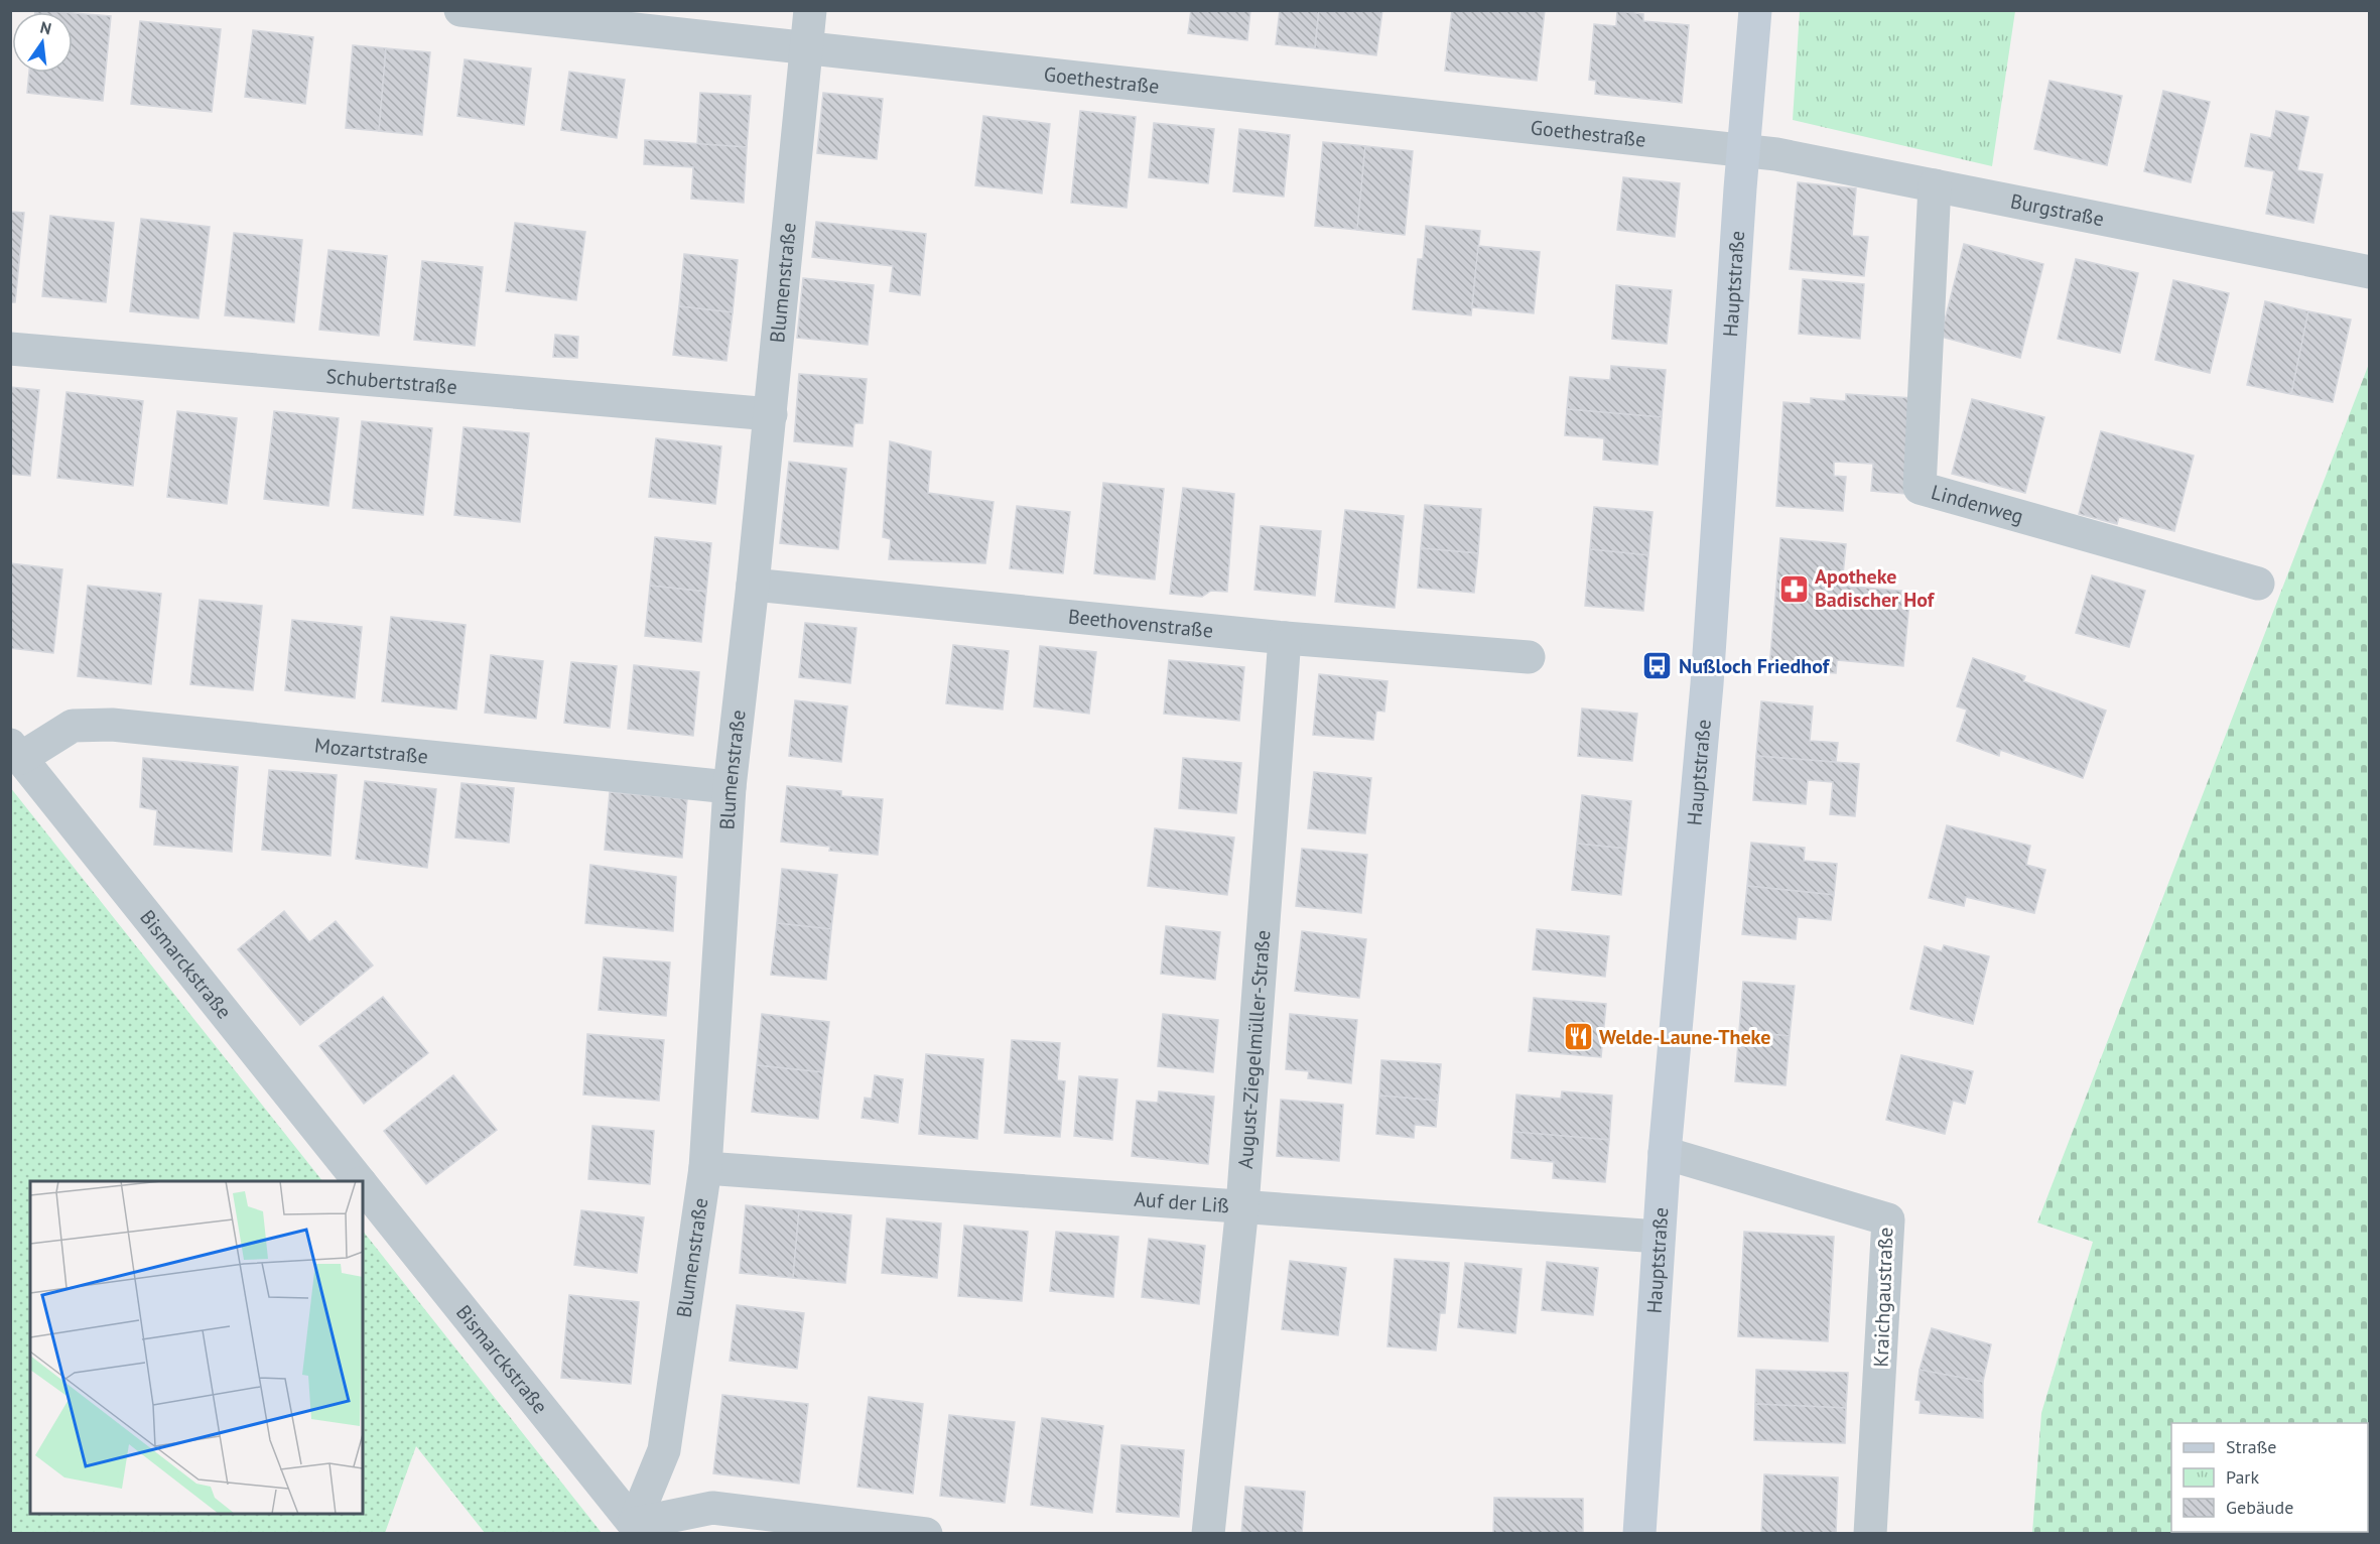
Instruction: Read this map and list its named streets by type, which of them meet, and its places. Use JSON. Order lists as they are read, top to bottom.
{
  "streets": {
    "main road": ["Hauptstraße"],
    "street": [
      "Goethestraße",
      "Burgstraße",
      "Blumenstraße",
      "Schubertstraße",
      "Lindenweg",
      "Beethovenstraße",
      "Mozartstraße",
      "Bismarckstraße",
      "August-Ziegelmüller-Straße",
      "Auf der Liß",
      "Kraichgaustraße"
    ]
  },
  "crossings": [
    ["Goethestraße", "Burgstraße"],
    ["Goethestraße", "Blumenstraße"],
    ["Goethestraße", "Hauptstraße"],
    ["Burgstraße", "Hauptstraße"],
    ["Burgstraße", "Lindenweg"],
    ["Blumenstraße", "Schubertstraße"],
    ["Blumenstraße", "Beethovenstraße"],
    ["Blumenstraße", "Mozartstraße"],
    ["Blumenstraße", "Bismarckstraße"],
    ["Blumenstraße", "Auf der Liß"],
    ["Hauptstraße", "Auf der Liß"],
    ["Hauptstraße", "Kraichgaustraße"],
    ["Beethovenstraße", "August-Ziegelmüller-Straße"],
    ["Mozartstraße", "Bismarckstraße"],
    ["August-Ziegelmüller-Straße", "Auf der Liß"]
  ],
  "places": {
    "pharmacy": ["Apotheke Badischer Hof"],
    "bus stop": ["Nußloch Friedhof"],
    "restaurant": ["Welde-Laune-Theke"]
  },
  "legend": ["Straße", "Park", "Gebäude"],
  "north": "top"
}
